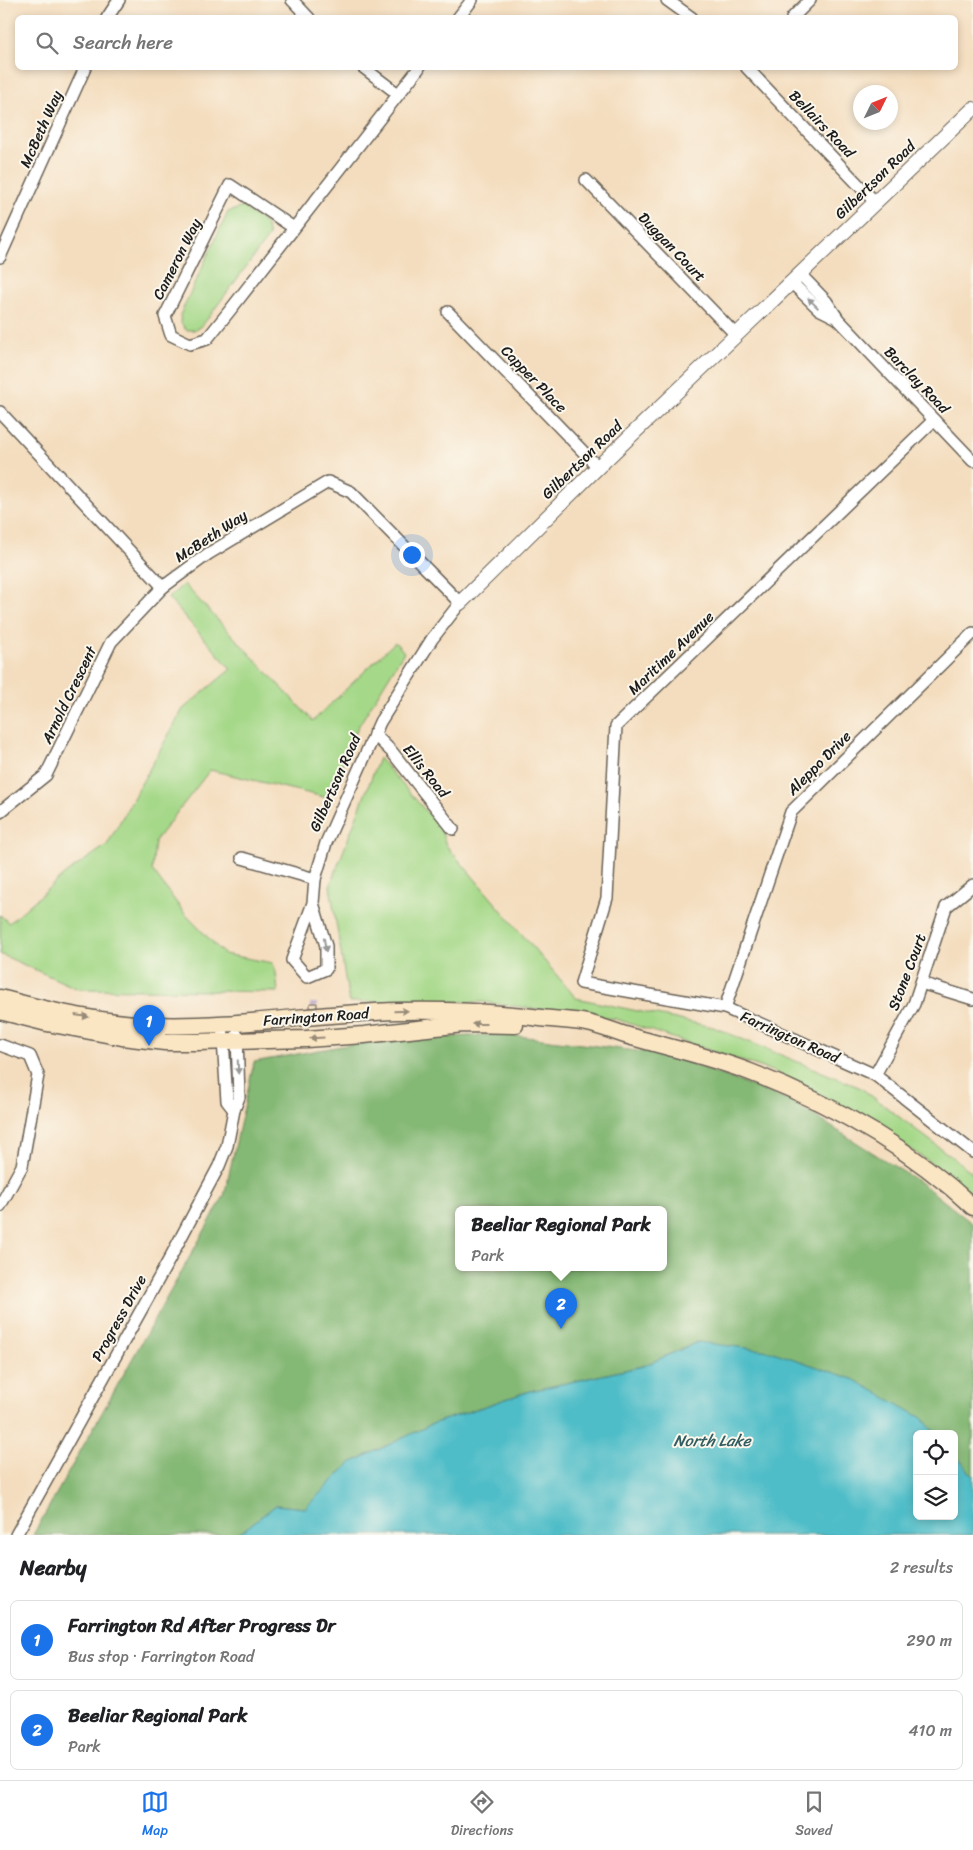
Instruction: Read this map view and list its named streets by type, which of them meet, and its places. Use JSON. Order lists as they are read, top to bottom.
{
  "streets": {
    "main road": ["Farrington Road"],
    "street": [
      "Bellairs Road",
      "McBeth Way",
      "Gilbertson Road",
      "Duggan Court",
      "Cameron Way",
      "Capper Place",
      "Barclay Road",
      "Maritime Avenue",
      "Arnold Crescent",
      "Aleppo Drive",
      "Ellis Road",
      "Stone Court",
      "Progress Drive"
    ]
  },
  "crossings": [
    ["Bellairs Road", "Gilbertson Road"],
    ["McBeth Way", "Gilbertson Road"],
    ["McBeth Way", "Arnold Crescent"],
    ["Gilbertson Road", "Duggan Court"],
    ["Gilbertson Road", "Capper Place"],
    ["Gilbertson Road", "Barclay Road"],
    ["Gilbertson Road", "Ellis Road"],
    ["Barclay Road", "Maritime Avenue"],
    ["Maritime Avenue", "Farrington Road"],
    ["Aleppo Drive", "Farrington Road"],
    ["Stone Court", "Farrington Road"],
    ["Farrington Road", "Progress Drive"]
  ],
  "water": ["North Lake"],
  "north": "top right",
  "page": {
    "search": "Search here",
    "pins": ["1", "2"],
    "popup": ["Beeliar Regional Park", "Park"],
    "heading": ["Nearby", "2 results"],
    "list": [
      {
        "mark": "1",
        "name": "Farrington Rd After Progress Dr",
        "note": "Bus stop · Farrington Road",
        "value": "290 m"
      },
      {
        "mark": "2",
        "name": "Beeliar Regional Park",
        "note": "Park",
        "value": "410 m"
      }
    ],
    "nav": ["Map", "Directions", "Saved"]
  }
}
